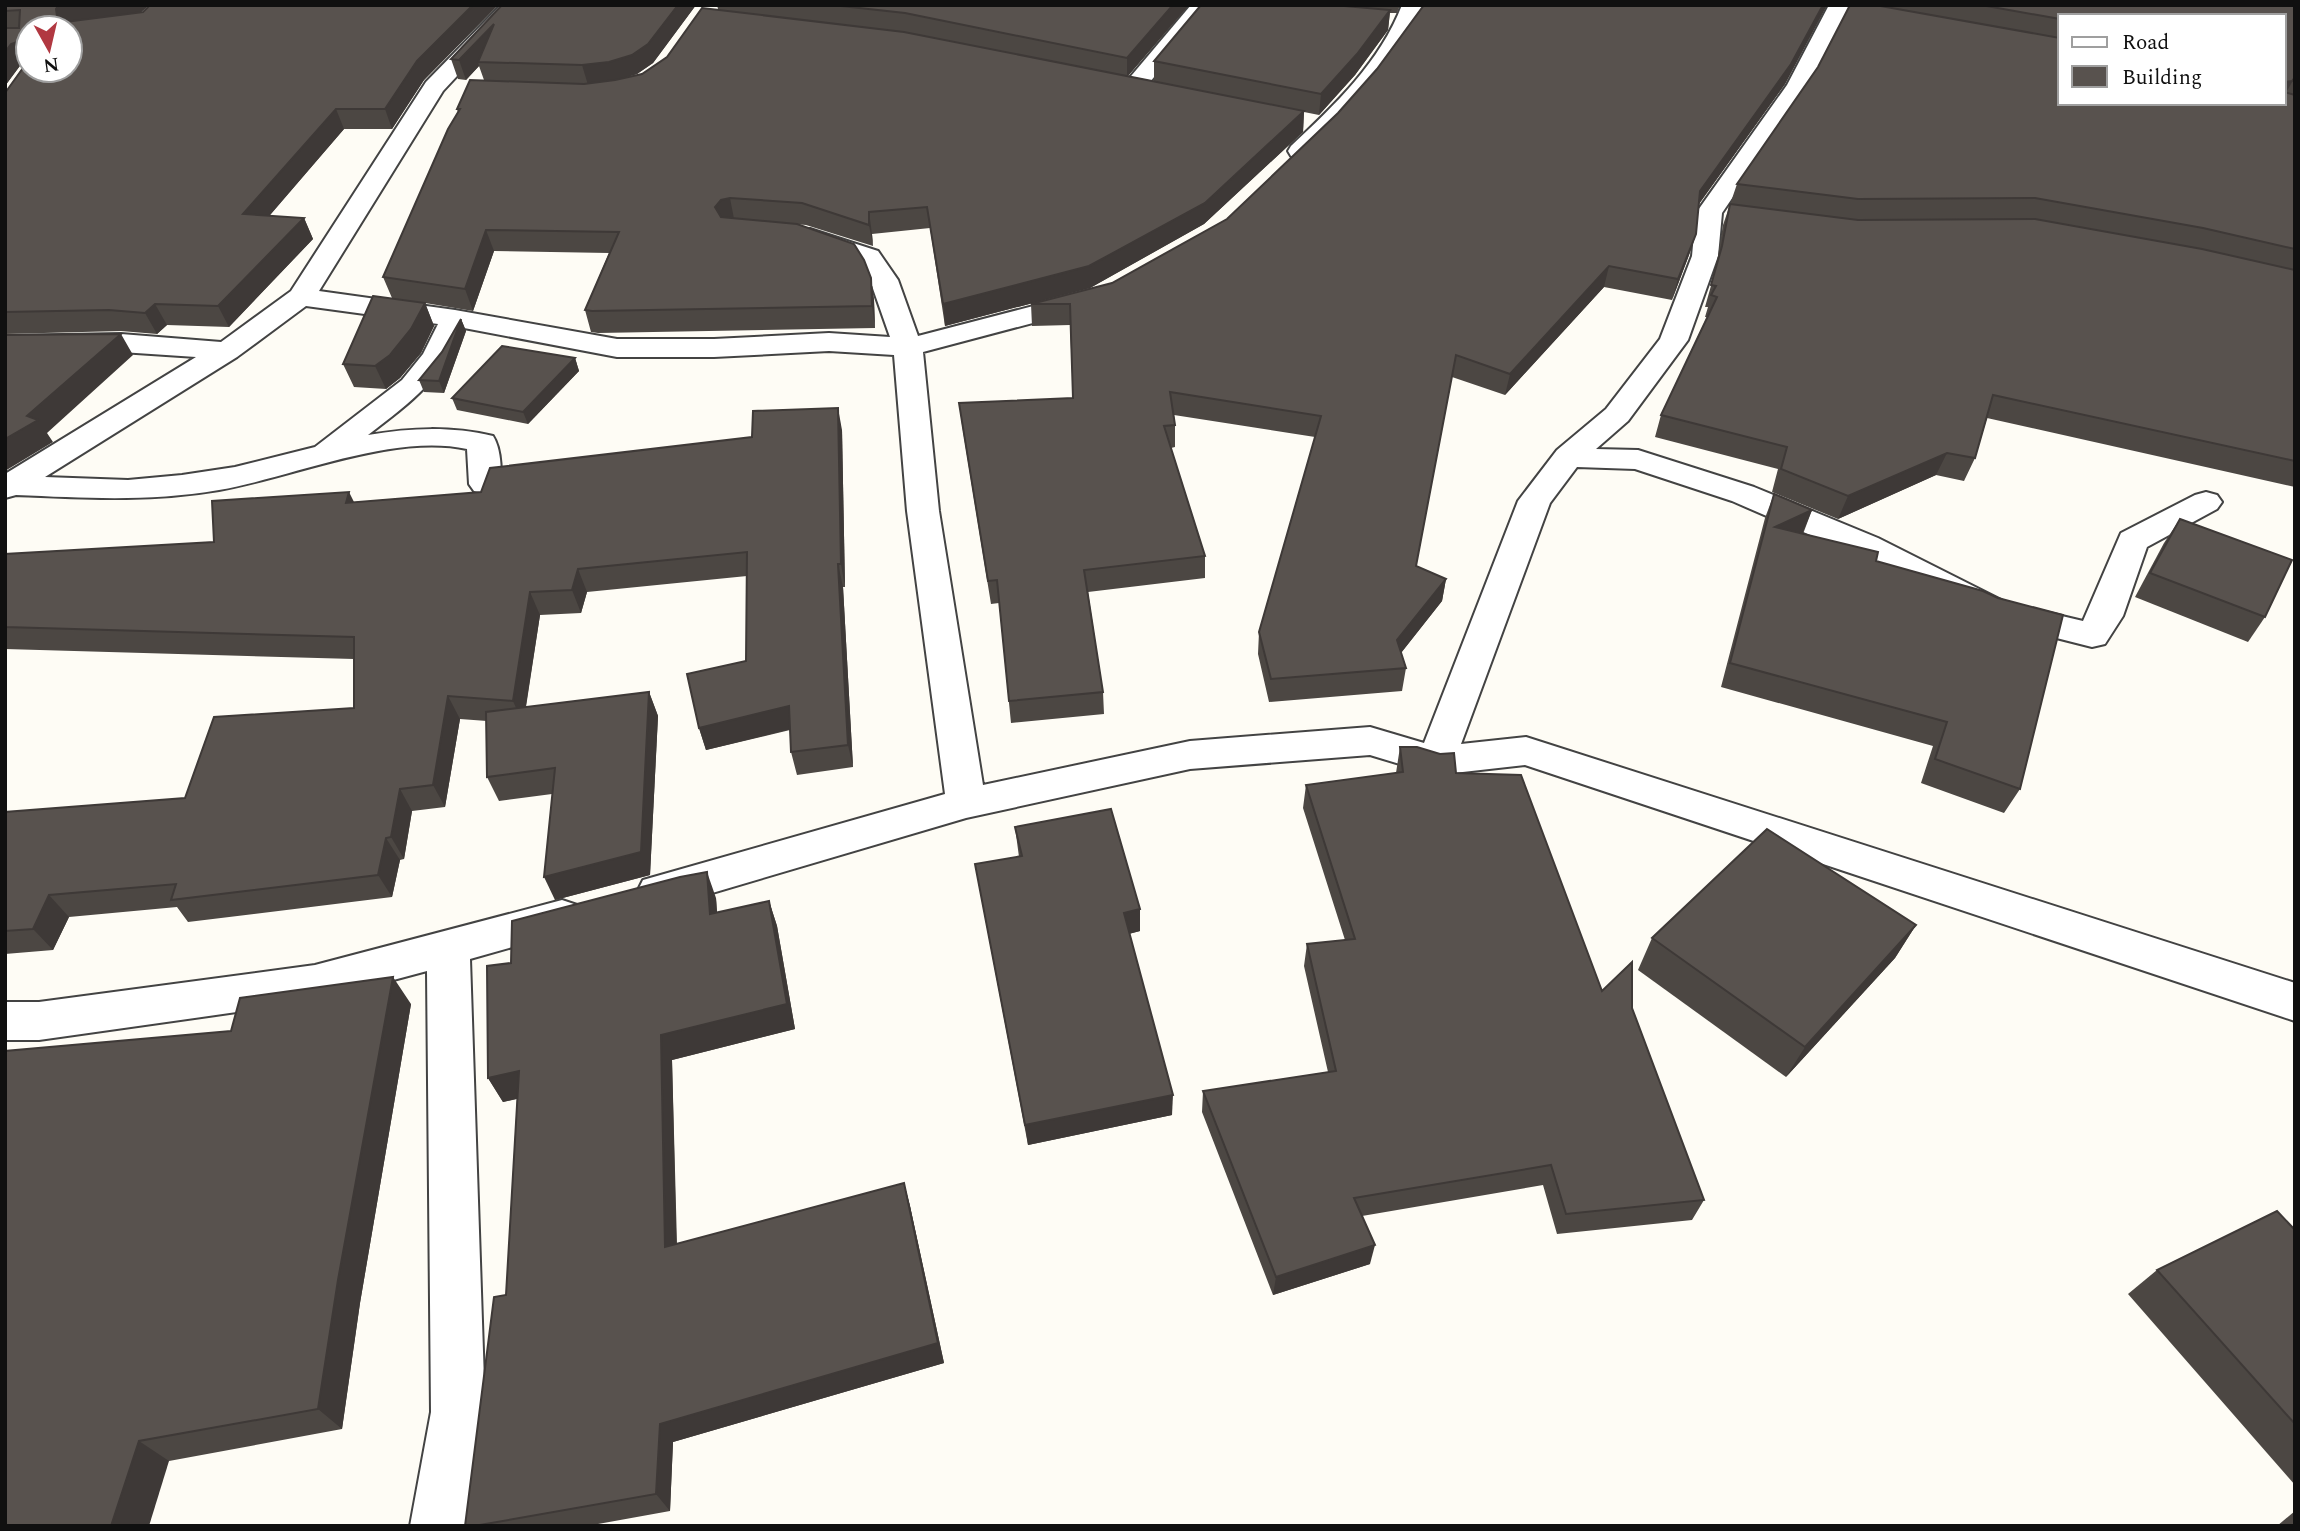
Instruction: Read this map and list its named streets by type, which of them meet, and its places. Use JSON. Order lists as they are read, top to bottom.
{
  "legend": ["Road", "Building"],
  "north": "bottom"
}
